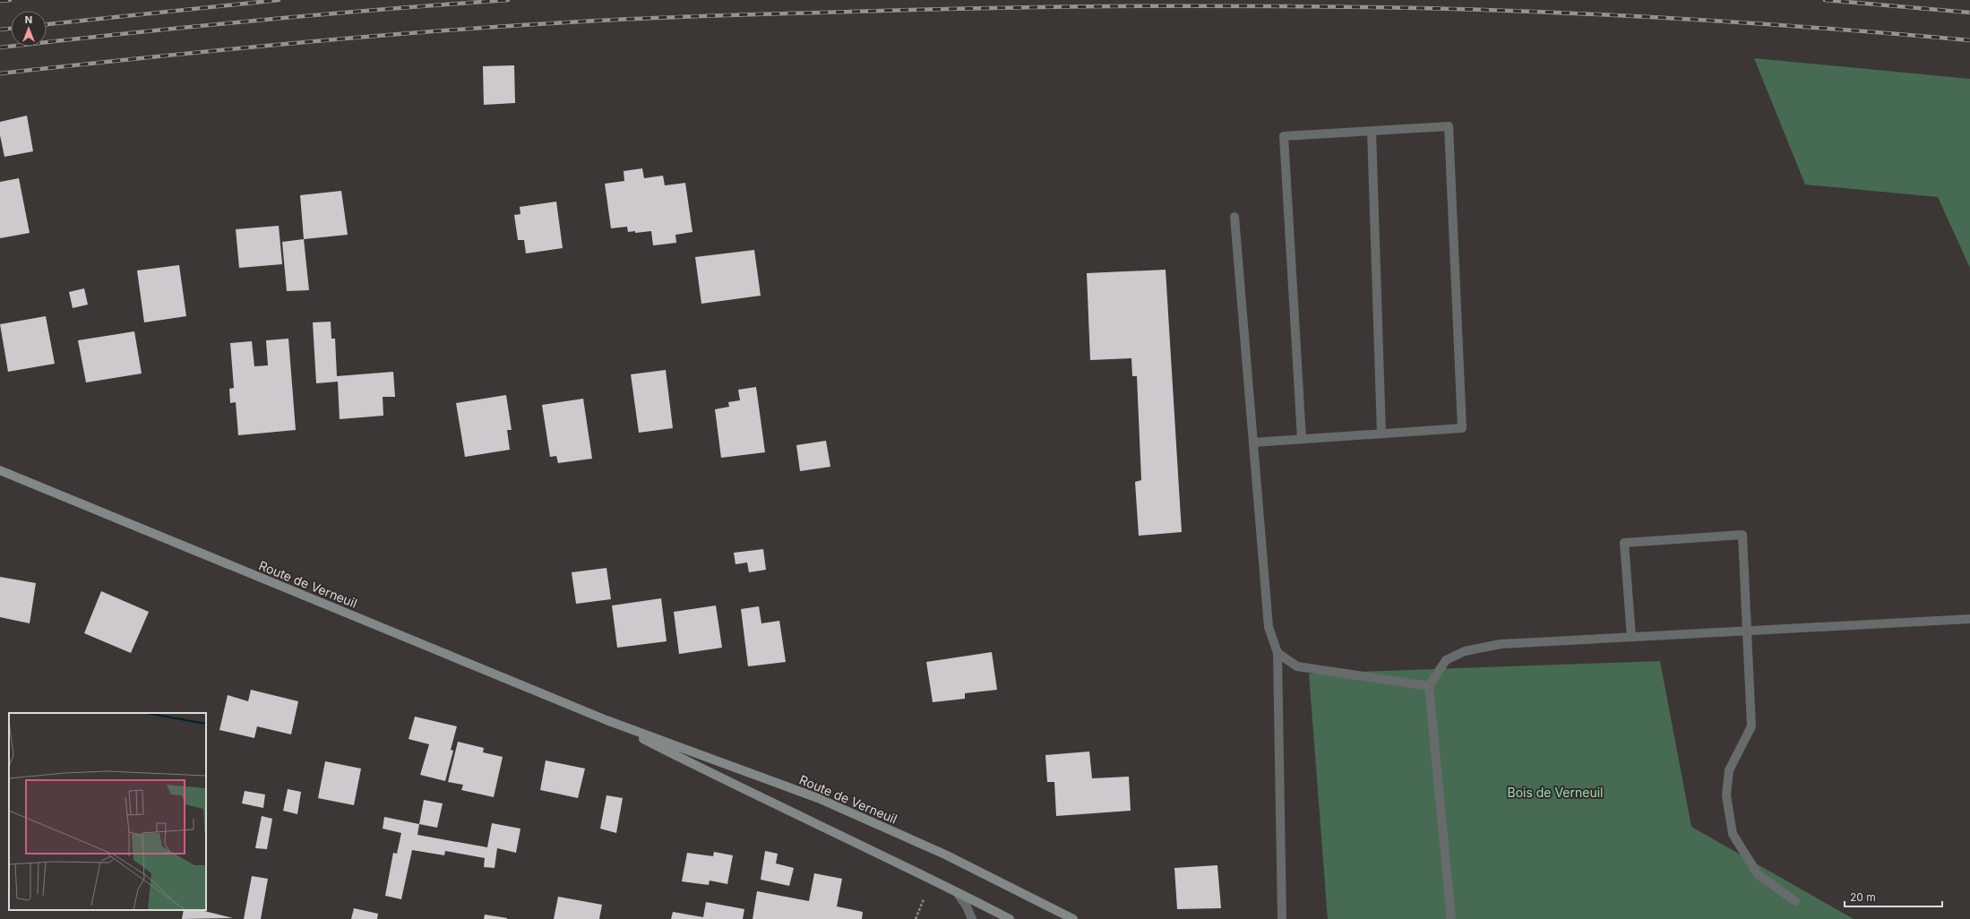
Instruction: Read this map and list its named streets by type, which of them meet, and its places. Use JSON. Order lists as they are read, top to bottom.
{
  "streets": {
    "main road": ["Route de Verneuil"]
  },
  "parks": ["Bois de Verneuil"],
  "scale_bar": "20 m",
  "north": "top"
}
